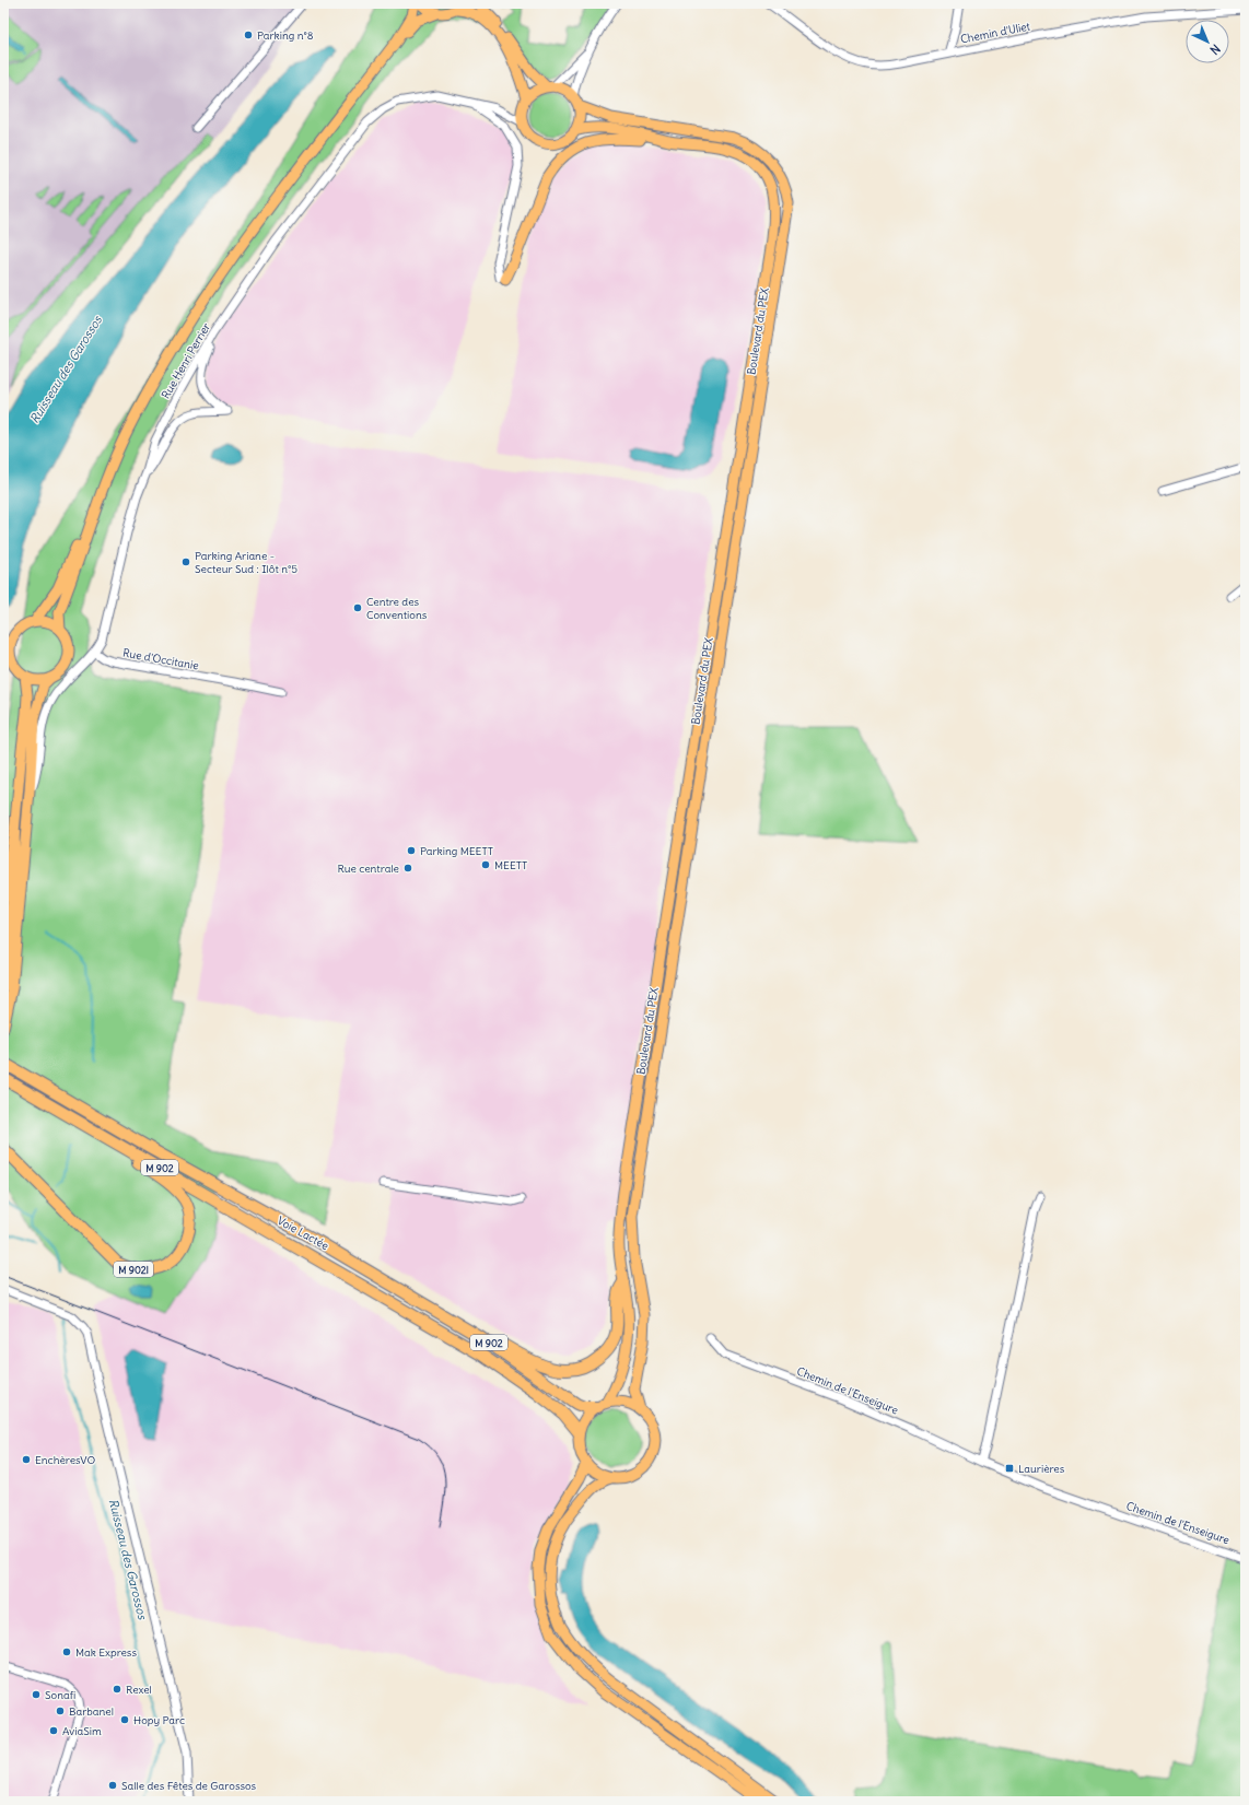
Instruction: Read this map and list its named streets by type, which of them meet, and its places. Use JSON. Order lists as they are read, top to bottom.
{
  "streets": {
    "highway": ["M 902", "Voie Lactée", "M 902l"],
    "main road": ["Boulevard du PEX"],
    "street": [
      "Chemin d'Uliet",
      "Rue Henri Perrier",
      "Rue d'Occitanie",
      "Chemin de l'Enseigure"
    ]
  },
  "crossings": [
    ["Boulevard du PEX", "Rue Henri Perrier"],
    ["Boulevard du PEX", "Voie Lactée"],
    ["Rue Henri Perrier", "Rue d'Occitanie"],
    ["Voie Lactée", "M 902l"]
  ],
  "water": ["Ruisseau des Garossos"],
  "places": {
    "other": [
      "Parking n°8",
      "Parking Ariane - Secteur Sud : Ilôt n°5",
      "Centre des Conventions",
      "Parking MEETT",
      "MEETT",
      "Rue centrale",
      "EnchèresVO",
      "Mak Express",
      "Rexel",
      "Sonafi",
      "Barbanel",
      "Hopy Parc",
      "AviaSim",
      "Salle des Fêtes de Garossos"
    ],
    "transit": ["Laurières"]
  },
  "north": "bottom right"
}
